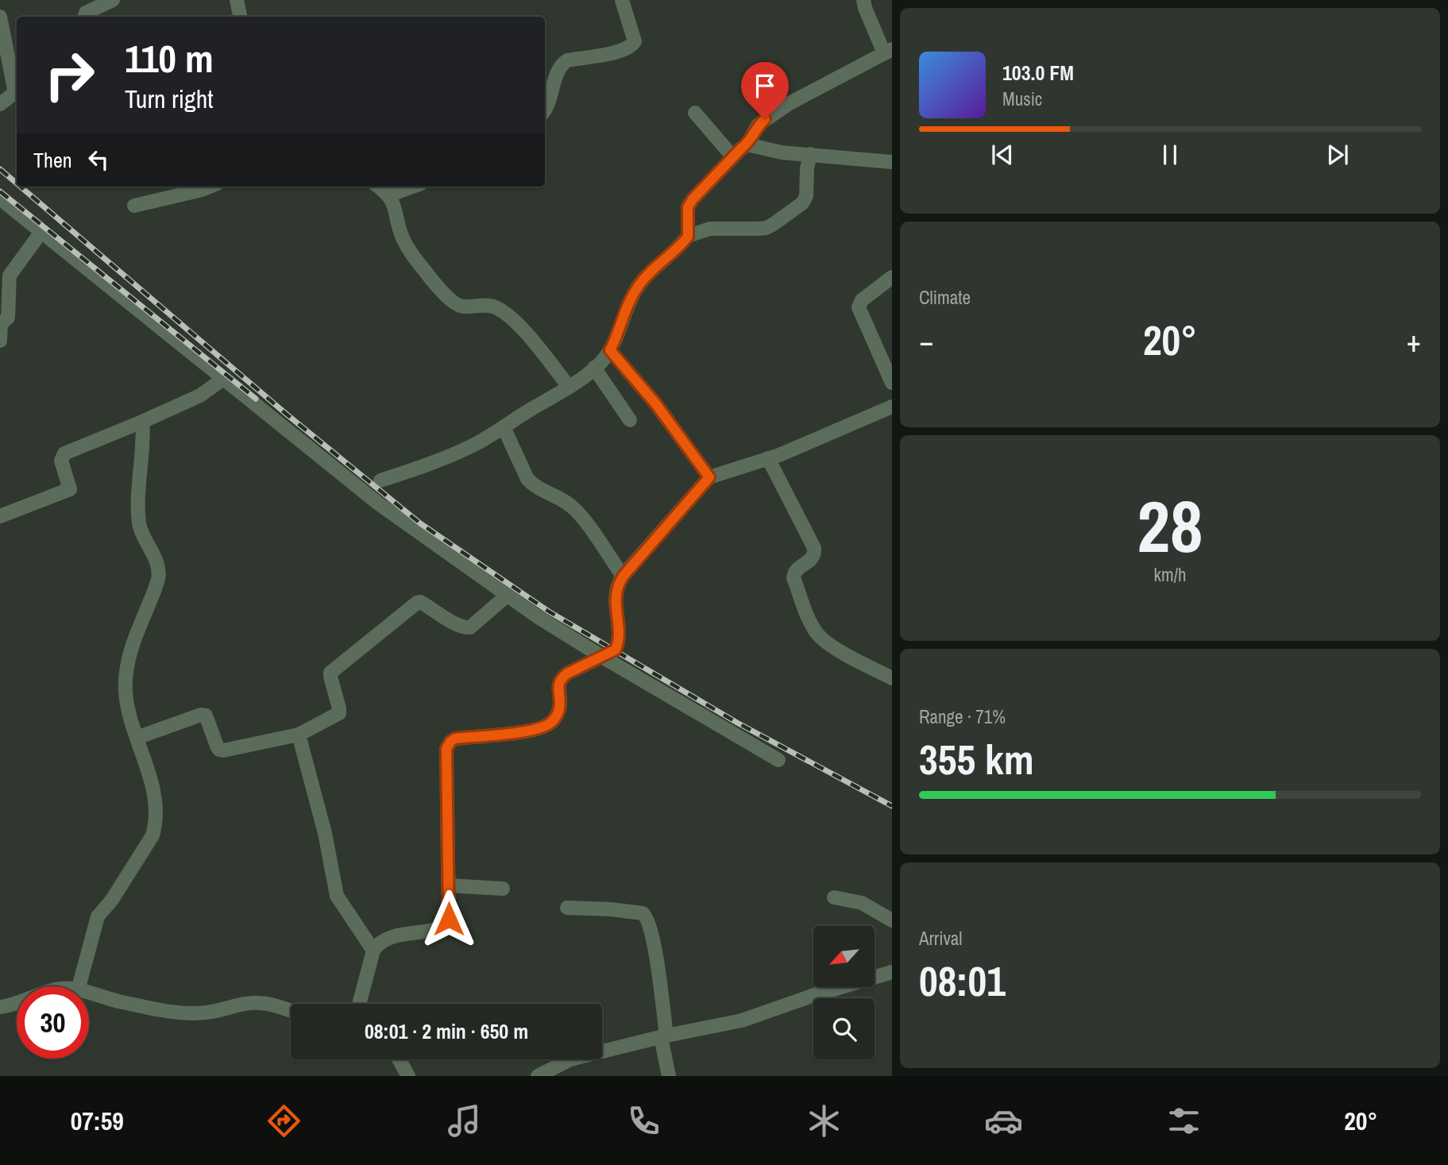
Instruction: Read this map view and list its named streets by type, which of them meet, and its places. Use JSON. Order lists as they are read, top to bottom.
{
  "north": "bottom left",
  "page": {
    "turn": ["110 m", "Turn right"],
    "song": ["103.0 FM", "Music"],
    "then": "Then",
    "tile": [
      "Climate",
      ["28", "km/h"],
      ["Range · 71%", "355 km"],
      ["Arrival", "08:01"]
    ],
    "heat": ["−", "20°", "+"],
    "limit": "30",
    "trip": "08:01 · 2 min · 650 m",
    "tabs": ["07:59", "20°"]
  }
}
